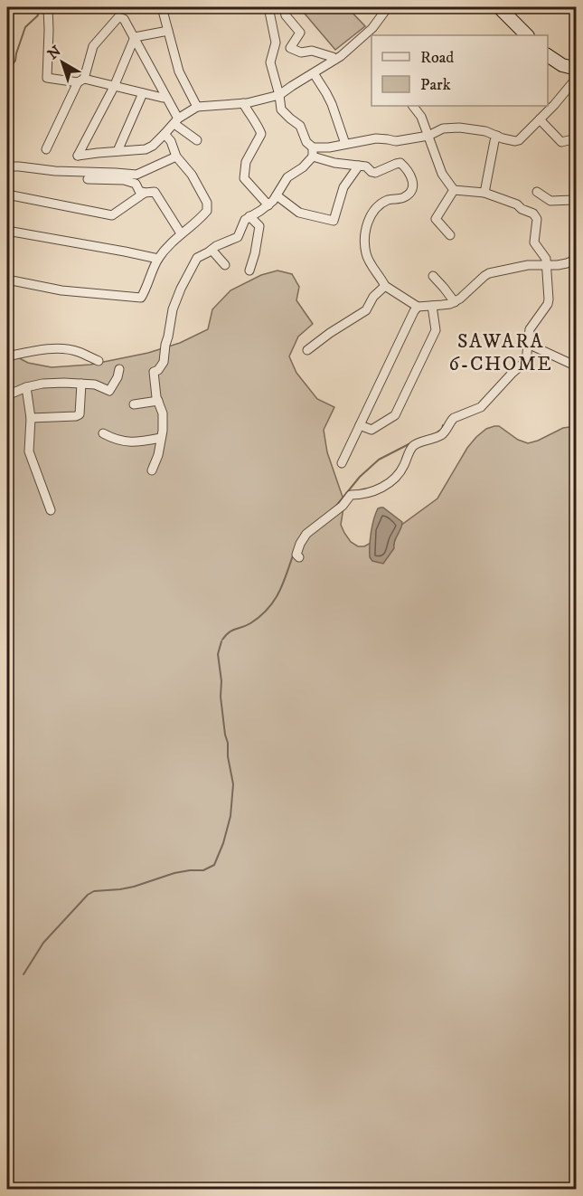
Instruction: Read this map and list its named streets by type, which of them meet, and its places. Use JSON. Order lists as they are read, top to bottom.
{
  "districts": ["SAWARA 6-CHOME"],
  "legend": ["Road", "Park"],
  "north": "top left"
}
